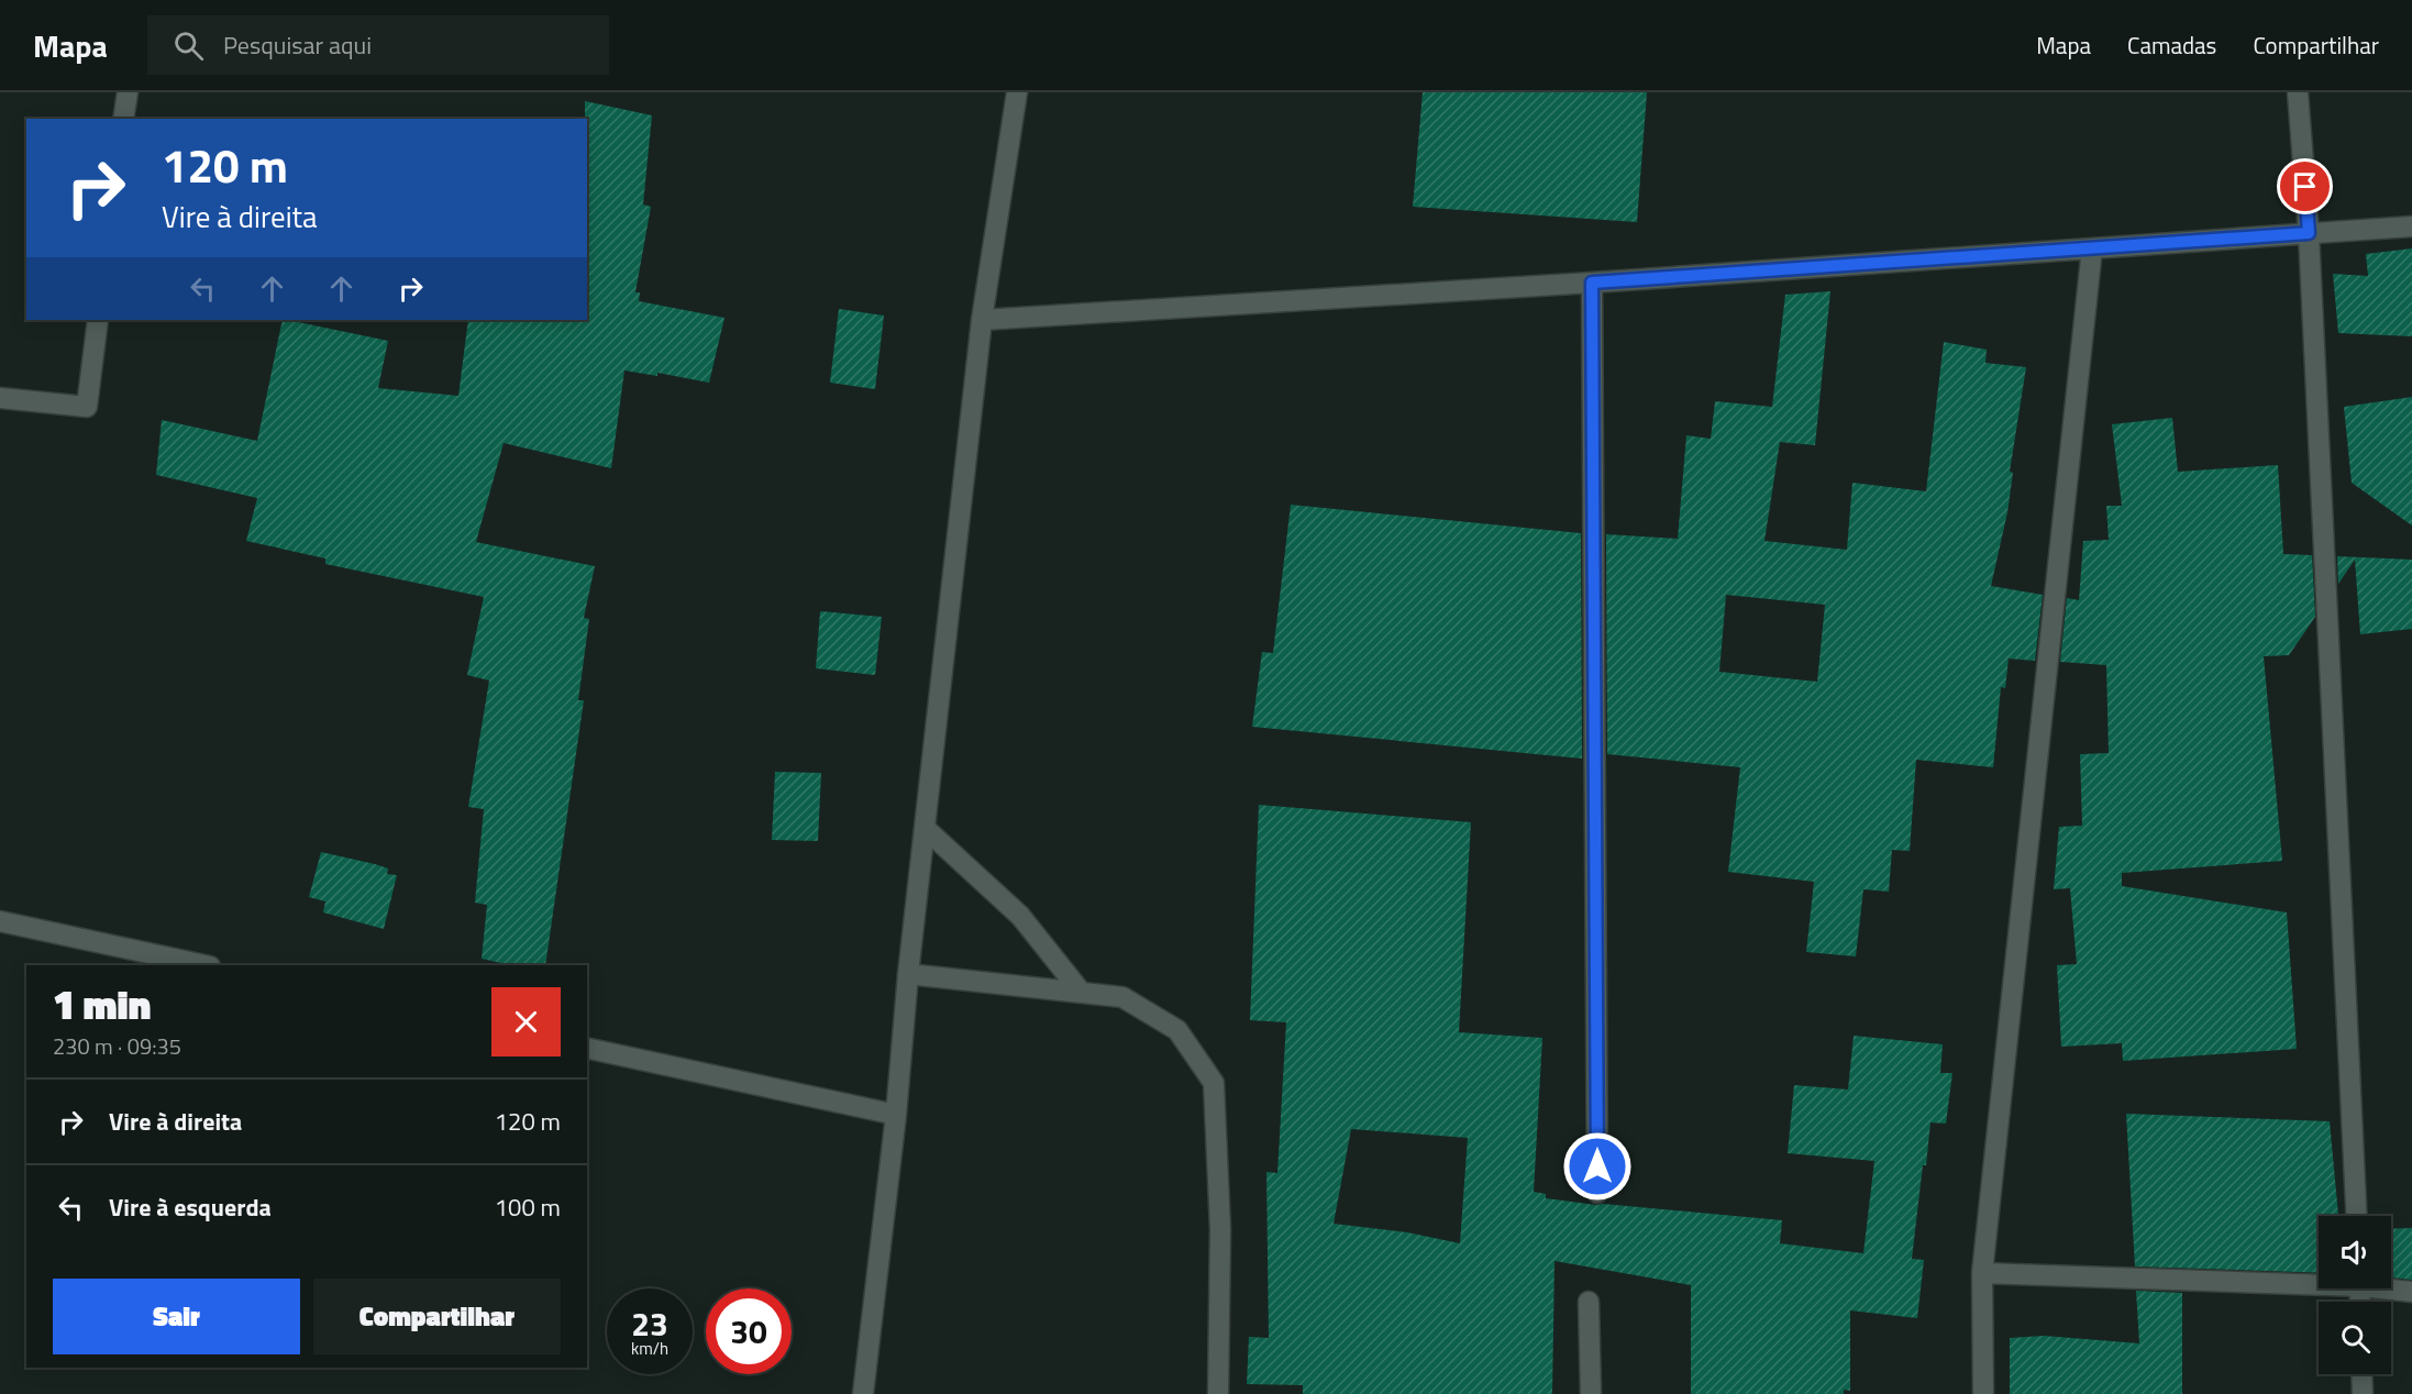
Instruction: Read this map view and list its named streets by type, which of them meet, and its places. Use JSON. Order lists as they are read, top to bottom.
{
  "page": {
    "header": "Mapa",
    "search": "Pesquisar aqui",
    "nav": ["Mapa", "Camadas", "Compartilhar"],
    "turn": ["120 m", "Vire à direita"],
    "heading": ["1 min", "230 m · 09:35"],
    "list": [
      {
        "name": "Vire à direita",
        "value": "120 m"
      },
      {
        "name": "Vire à esquerda",
        "value": "100 m"
      }
    ],
    "buttons": ["Sair", "Compartilhar"],
    "speed": "23 km/h",
    "limit": "30"
  }
}
